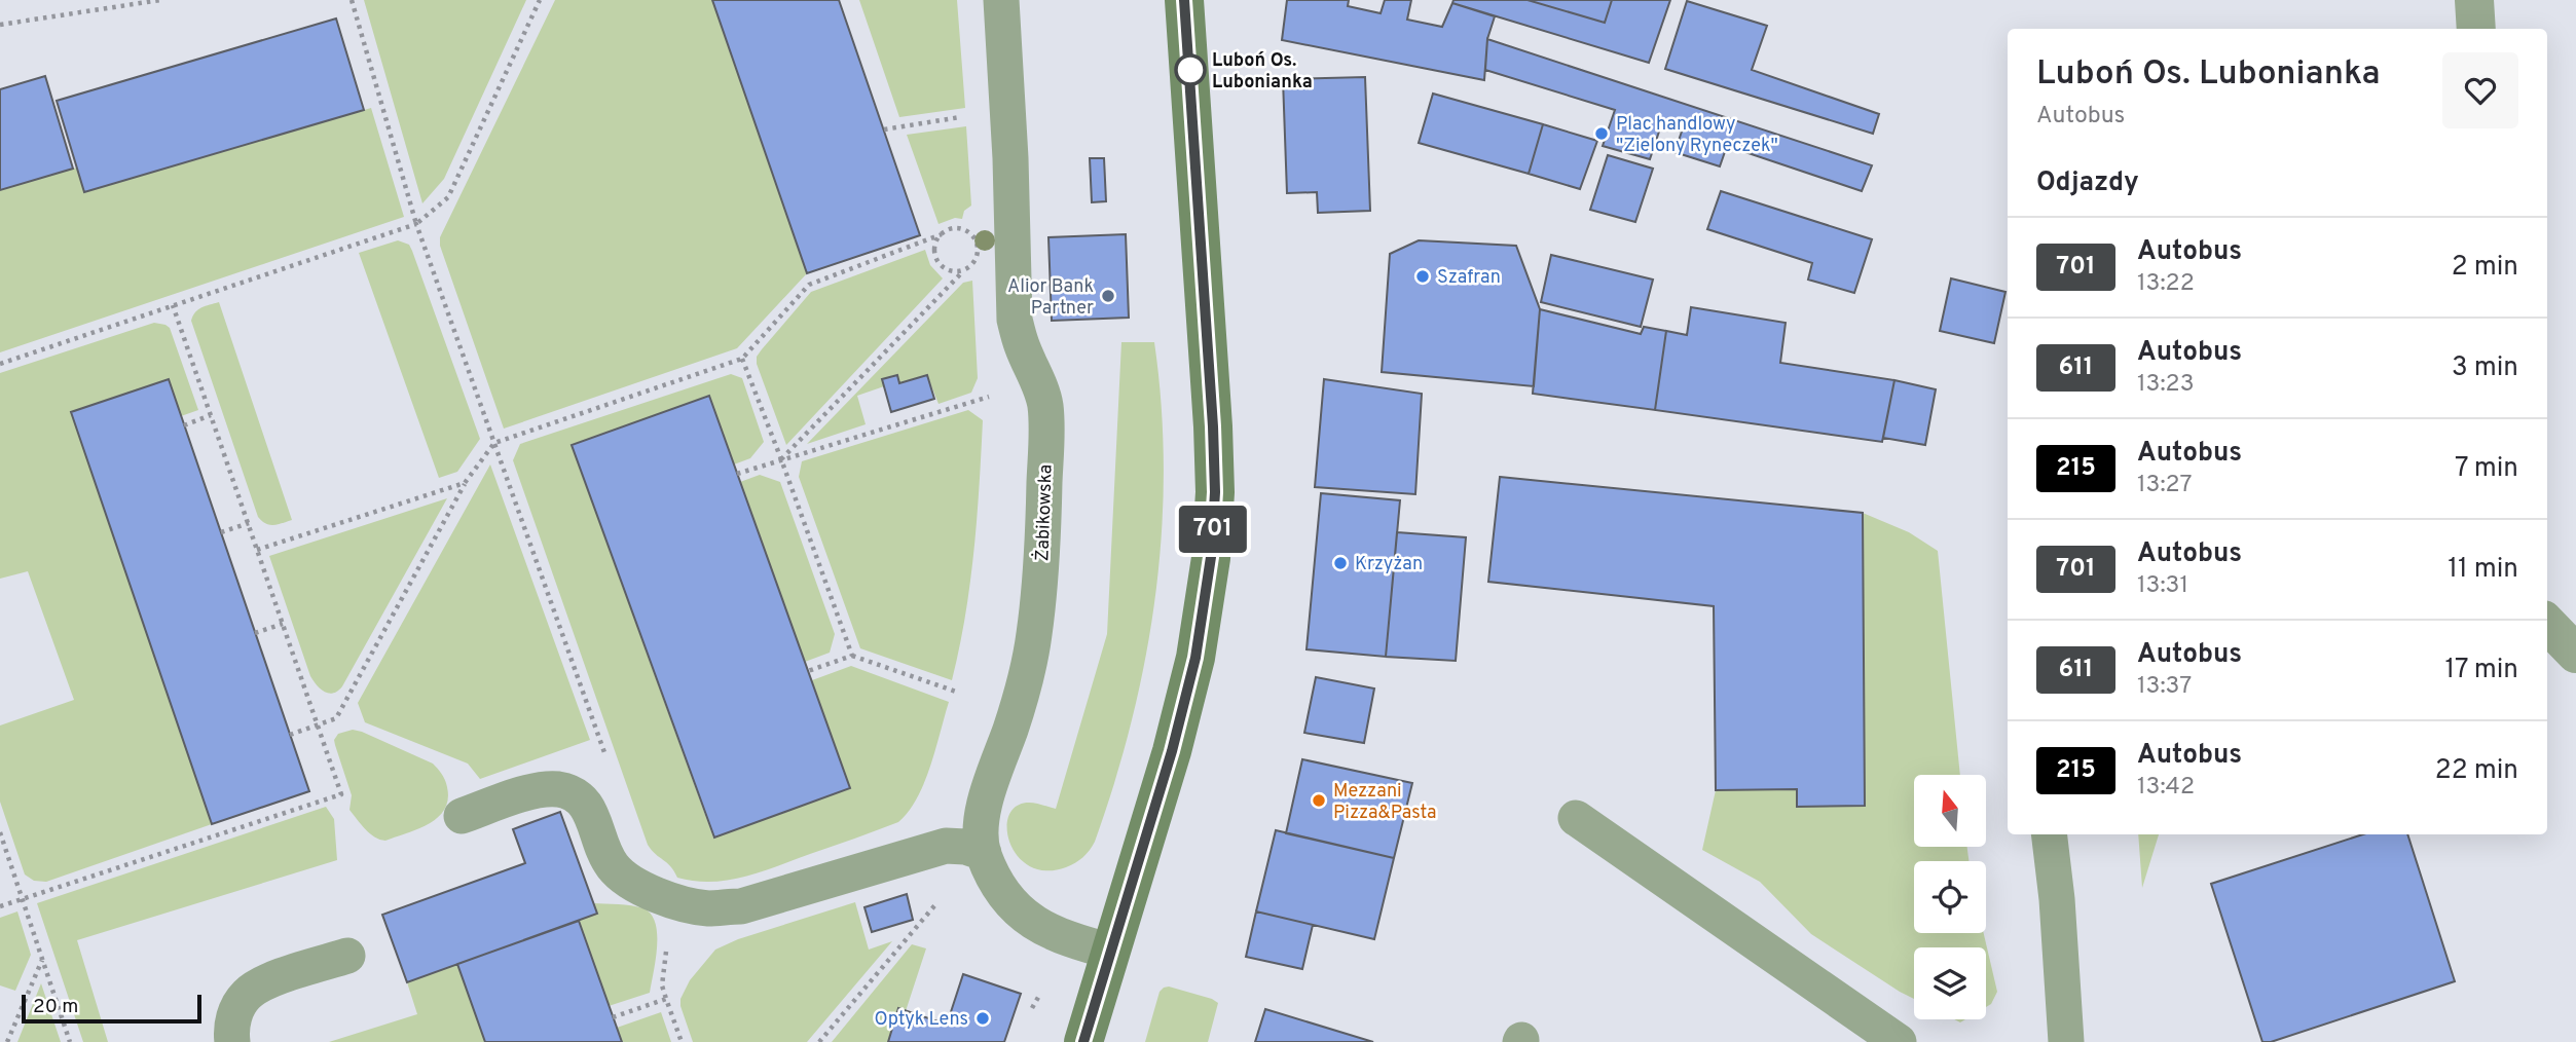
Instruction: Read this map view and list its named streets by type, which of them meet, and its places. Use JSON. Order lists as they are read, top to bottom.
{
  "streets": {
    "lane": ["Żabikowska"]
  },
  "places": [
    "Luboń Os. Lubonianka",
    "Plac handlowy \"Zielony Ryneczek\"",
    "Szafran",
    "Alior Bank Partner",
    "Krzyżan",
    "Mezzani Pizza&Pasta",
    "Optyk Lens"
  ],
  "lines": ["bus line 701"],
  "scale_bar": "20 m",
  "north": "top",
  "page": {
    "on_map": "701",
    "heading": [
      ["Luboń Os. Lubonianka", "Autobus"],
      "Odjazdy"
    ],
    "list": [
      {
        "mark": "701",
        "name": "Autobus",
        "note": "13:22",
        "value": "2 min"
      },
      {
        "mark": "611",
        "name": "Autobus",
        "note": "13:23",
        "value": "3 min"
      },
      {
        "mark": "215",
        "name": "Autobus",
        "note": "13:27",
        "value": "7 min"
      },
      {
        "mark": "701",
        "name": "Autobus",
        "note": "13:31",
        "value": "11 min"
      },
      {
        "mark": "611",
        "name": "Autobus",
        "note": "13:37",
        "value": "17 min"
      },
      {
        "mark": "215",
        "name": "Autobus",
        "note": "13:42",
        "value": "22 min"
      }
    ],
    "scale": "20 m"
  }
}
